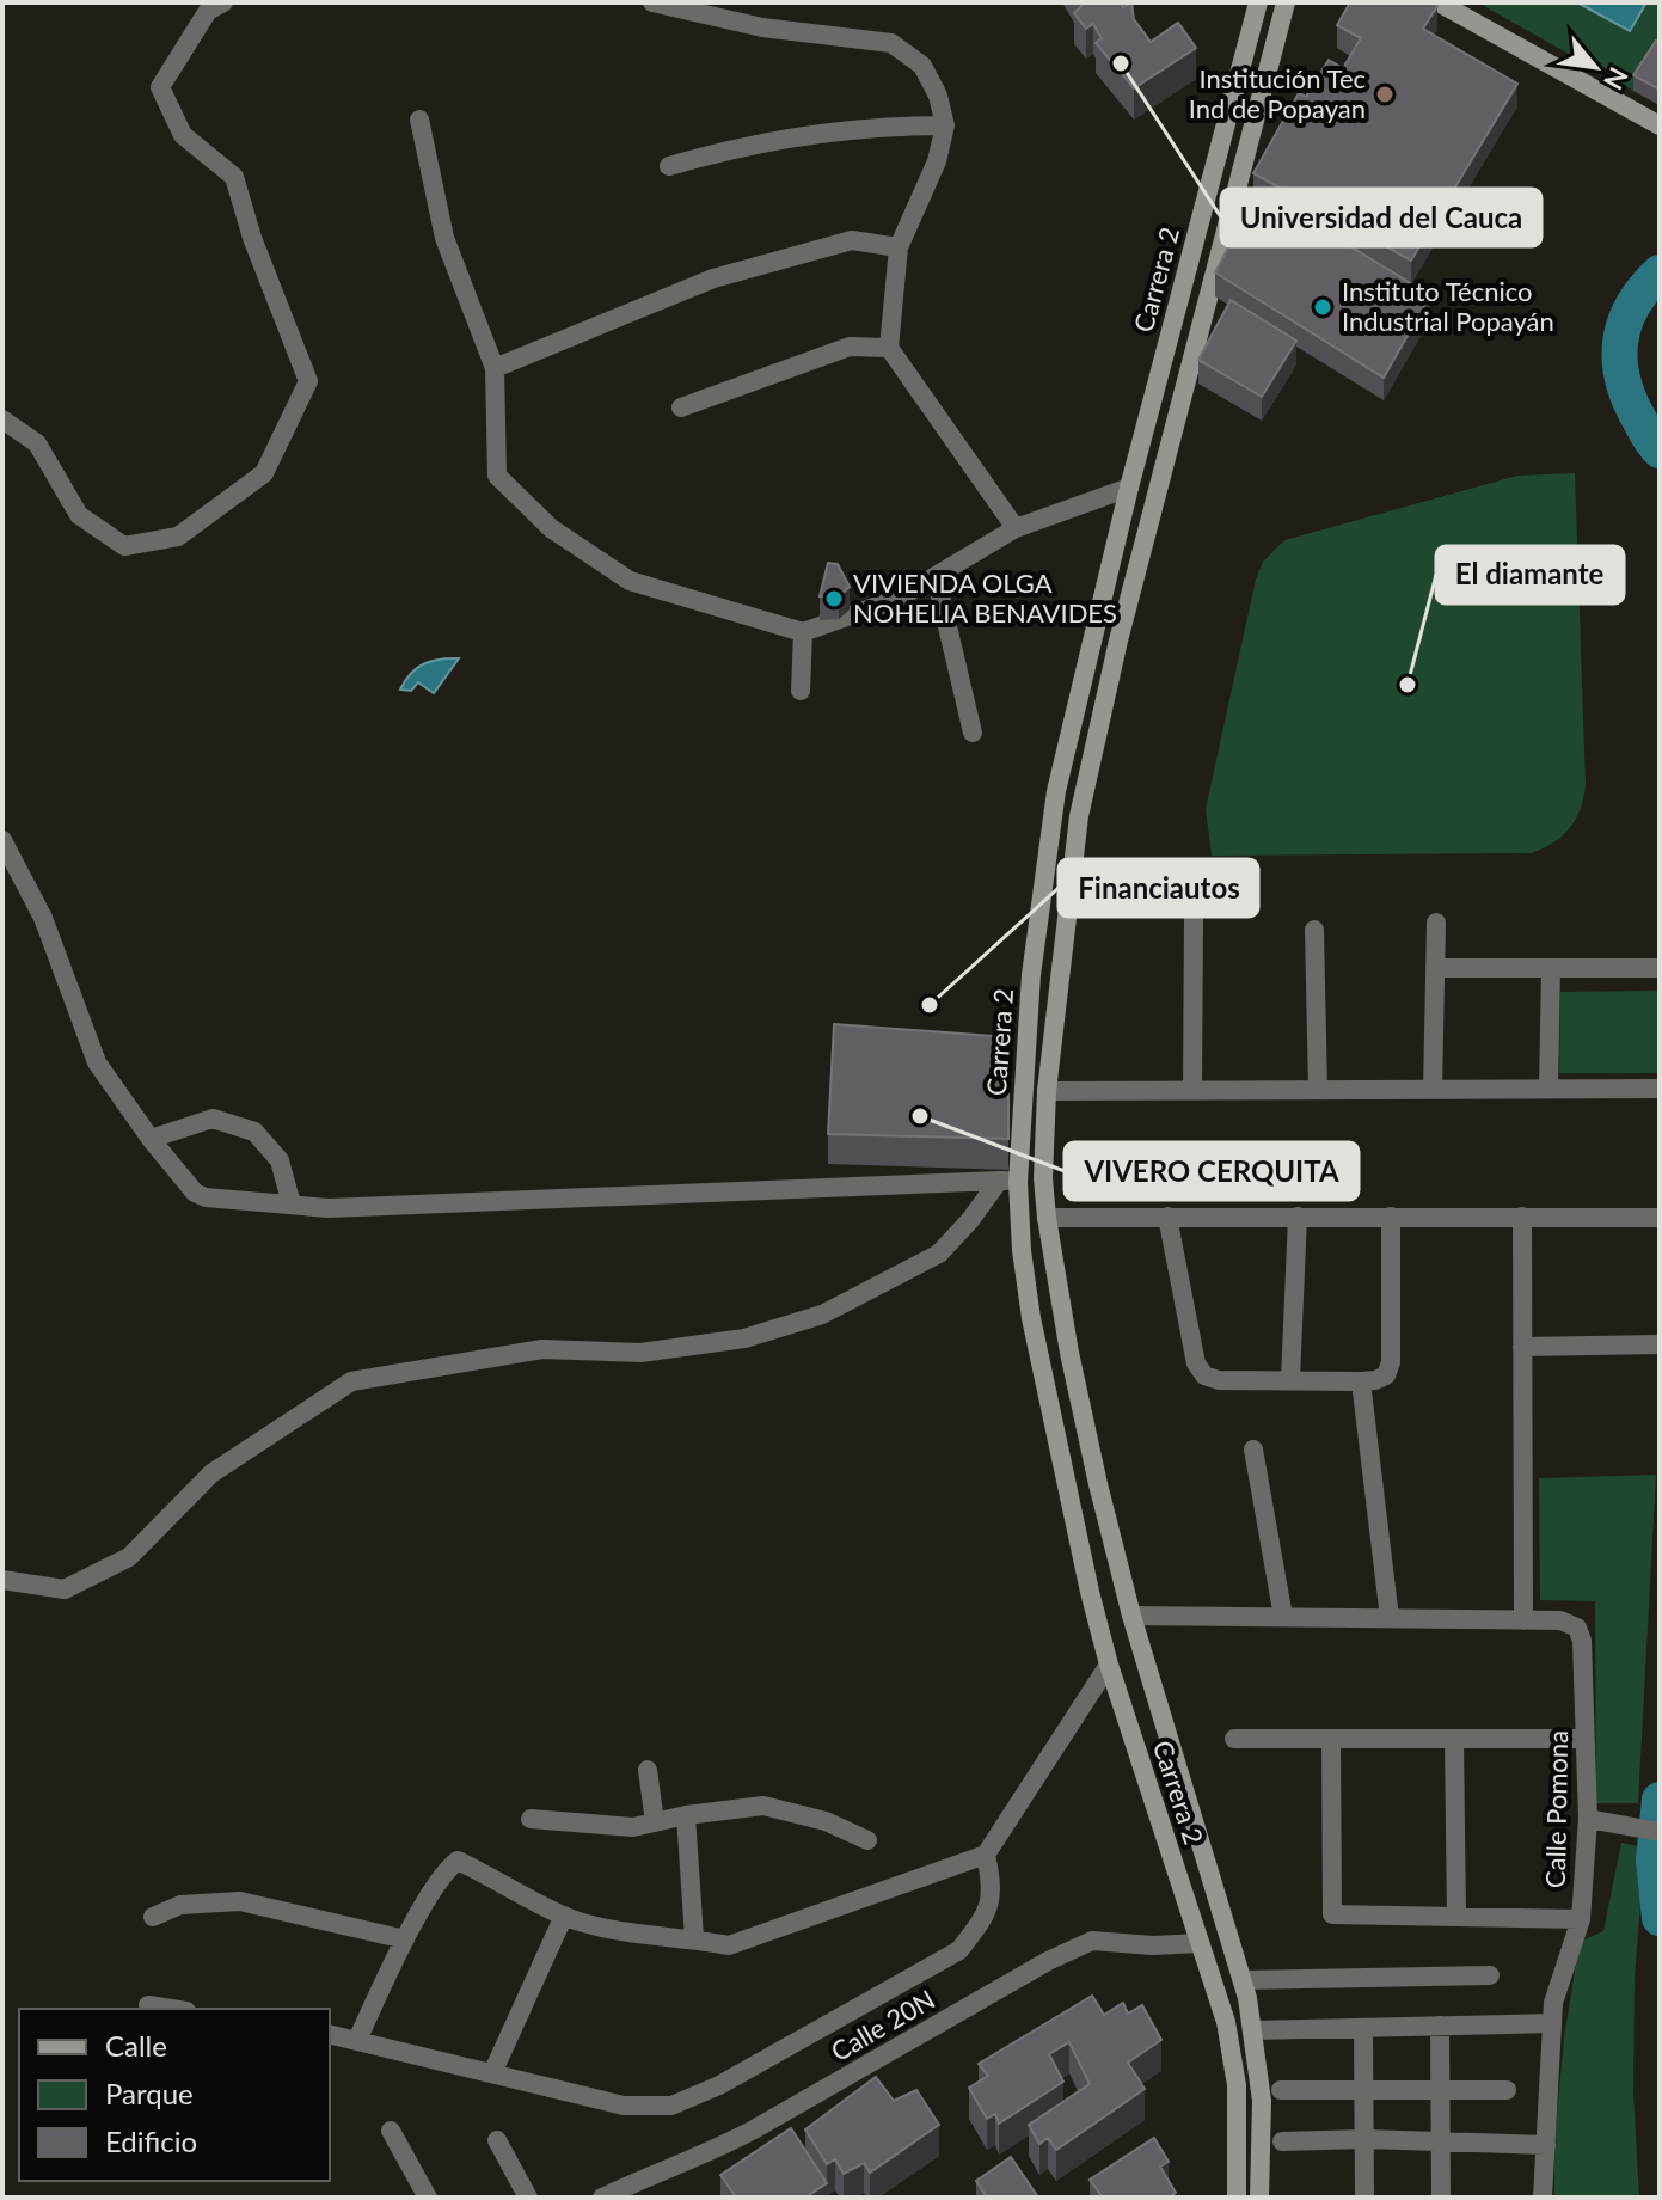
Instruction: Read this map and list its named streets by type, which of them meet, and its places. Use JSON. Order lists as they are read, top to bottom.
{
  "streets": {
    "main road": ["Carrera 2"],
    "street": ["Calle Pomona", "Calle 20N"]
  },
  "crossings": [
    ["Carrera 2", "Calle Pomona"],
    ["Carrera 2", "Calle 20N"]
  ],
  "places": [
    "Universidad del Cauca",
    "Institución Tec Ind de Popayan",
    "Instituto Técnico Industrial Popayán",
    "VIVIENDA OLGA NOHELIA BENAVIDES",
    "El diamante",
    "Financiautos",
    "VIVERO CERQUITA"
  ],
  "legend": ["Calle", "Parque", "Edificio"],
  "north": "bottom right"
}
